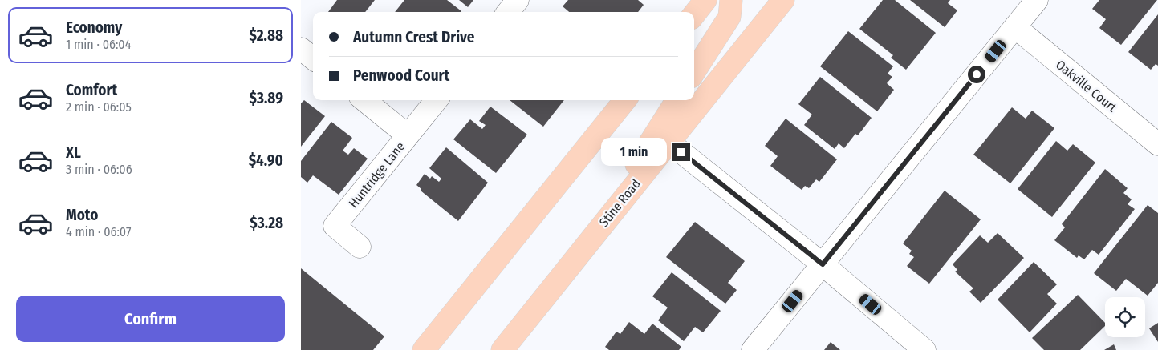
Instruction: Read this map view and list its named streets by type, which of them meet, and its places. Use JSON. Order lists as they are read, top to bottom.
{
  "streets": {
    "main road": ["Stine Road"],
    "street": ["Oakville Court", "Huntridge Lane"]
  },
  "page": {
    "list": [
      {
        "name": "Economy",
        "note": "1 min · 06:04",
        "value": "$2.88"
      },
      {
        "name": "Comfort",
        "note": "2 min · 06:05",
        "value": "$3.89"
      },
      {
        "name": "XL",
        "note": "3 min · 06:06",
        "value": "$4.90"
      },
      {
        "name": "Moto",
        "note": "4 min · 06:07",
        "value": "$3.28"
      }
    ],
    "banner": ["Autumn Crest Drive", "Penwood Court"],
    "bubble": "1 min",
    "buttons": "Confirm"
  }
}
